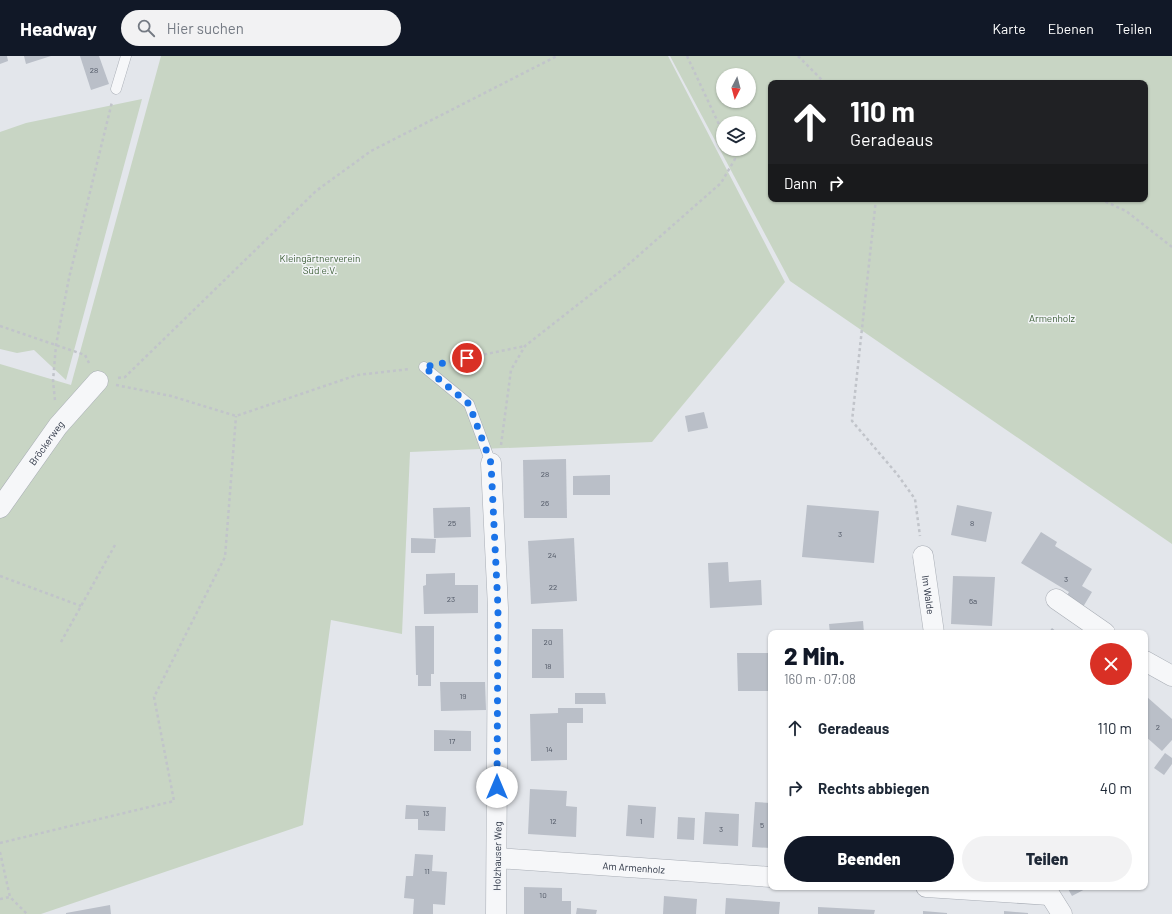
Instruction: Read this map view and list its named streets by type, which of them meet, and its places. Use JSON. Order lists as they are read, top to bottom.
{
  "streets": {
    "street": [
      "Bröckerweg",
      "Im Walde",
      "Holzhauser Weg",
      "Am Armenholz"
    ]
  },
  "crossings": [
    ["Holzhauser Weg", "Am Armenholz"]
  ],
  "parks": ["Kleingärtnerverein Süd e.V.", "Armenholz"],
  "house_numbers": [
    "28",
    "28",
    "26",
    "25",
    "8",
    "3",
    "24",
    "3",
    "22",
    "23",
    "6a",
    "20",
    "18",
    "19",
    "2",
    "17",
    "14",
    "13",
    "12",
    "1",
    "5",
    "3",
    "11",
    "10"
  ],
  "north": "bottom",
  "page": {
    "header": "Headway",
    "search": "Hier suchen",
    "nav": ["Karte", "Ebenen", "Teilen"],
    "turn": ["110 m", "Geradeaus"],
    "then": "Dann",
    "heading": ["2 Min.", "160 m · 07:08"],
    "list": [
      {
        "name": "Geradeaus",
        "value": "110 m"
      },
      {
        "name": "Rechts abbiegen",
        "value": "40 m"
      }
    ],
    "buttons": ["Beenden", "Teilen"]
  }
}
